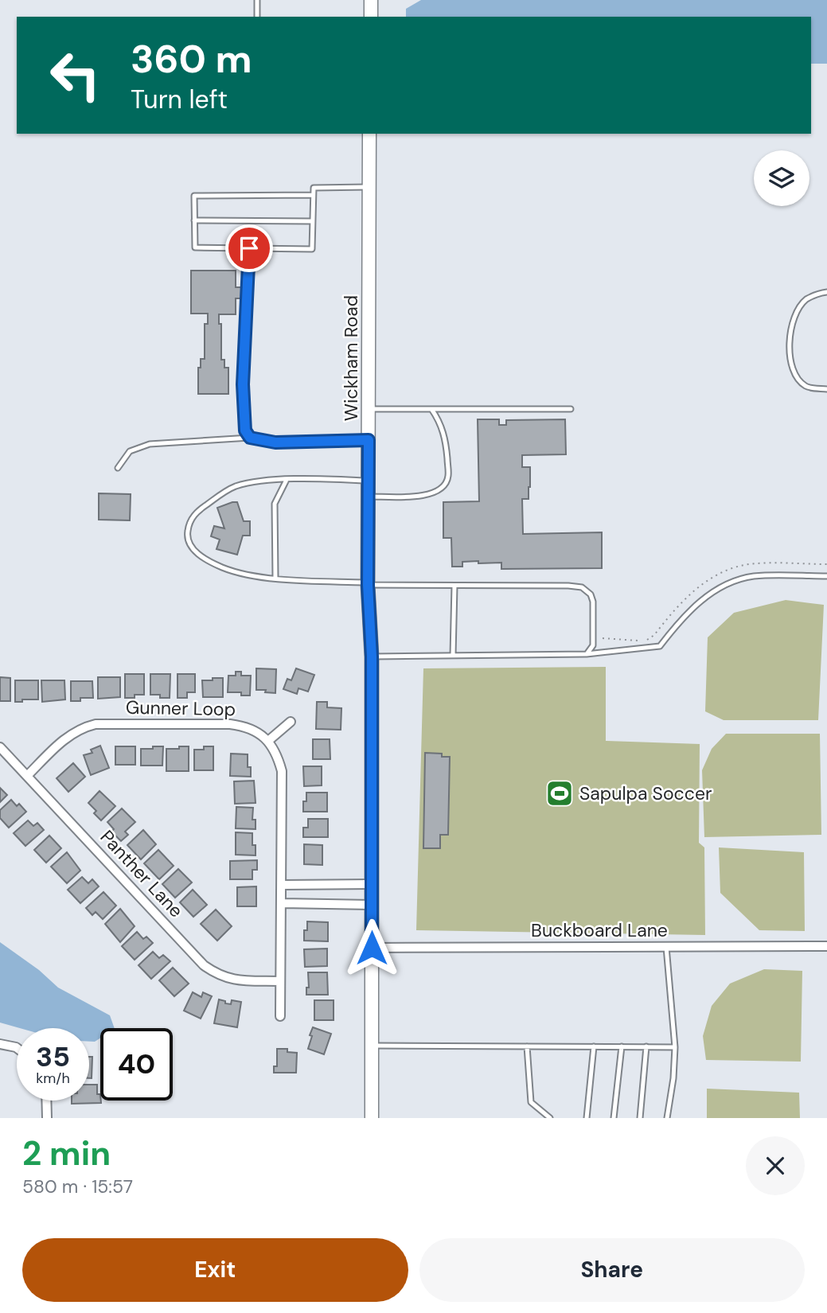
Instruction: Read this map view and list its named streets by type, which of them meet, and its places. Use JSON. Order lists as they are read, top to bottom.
{
  "streets": {
    "street": [
      "Wickham Road",
      "Gunner Loop",
      "Panther Lane",
      "Buckboard Lane"
    ]
  },
  "crossings": [
    ["Wickham Road", "Buckboard Lane"],
    ["Gunner Loop", "Panther Lane"]
  ],
  "places": {
    "sports": ["Sapulpa Soccer"]
  },
  "page": {
    "turn": ["360 m", "Turn left"],
    "speed": "35 km/h",
    "limit": "40",
    "heading": ["2 min", "580 m · 15:57"],
    "buttons": ["Exit", "Share"]
  }
}
